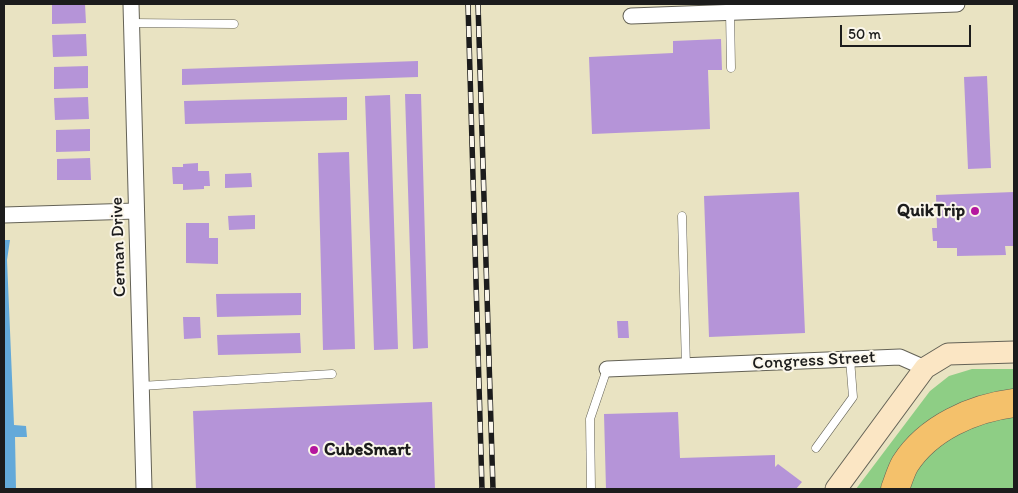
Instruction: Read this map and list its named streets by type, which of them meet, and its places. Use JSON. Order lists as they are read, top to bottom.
{
  "streets": {
    "street": ["Cernan Drive", "Congress Street"]
  },
  "places": ["QuikTrip", "CubeSmart"],
  "scale_bar": "50 m"
}
